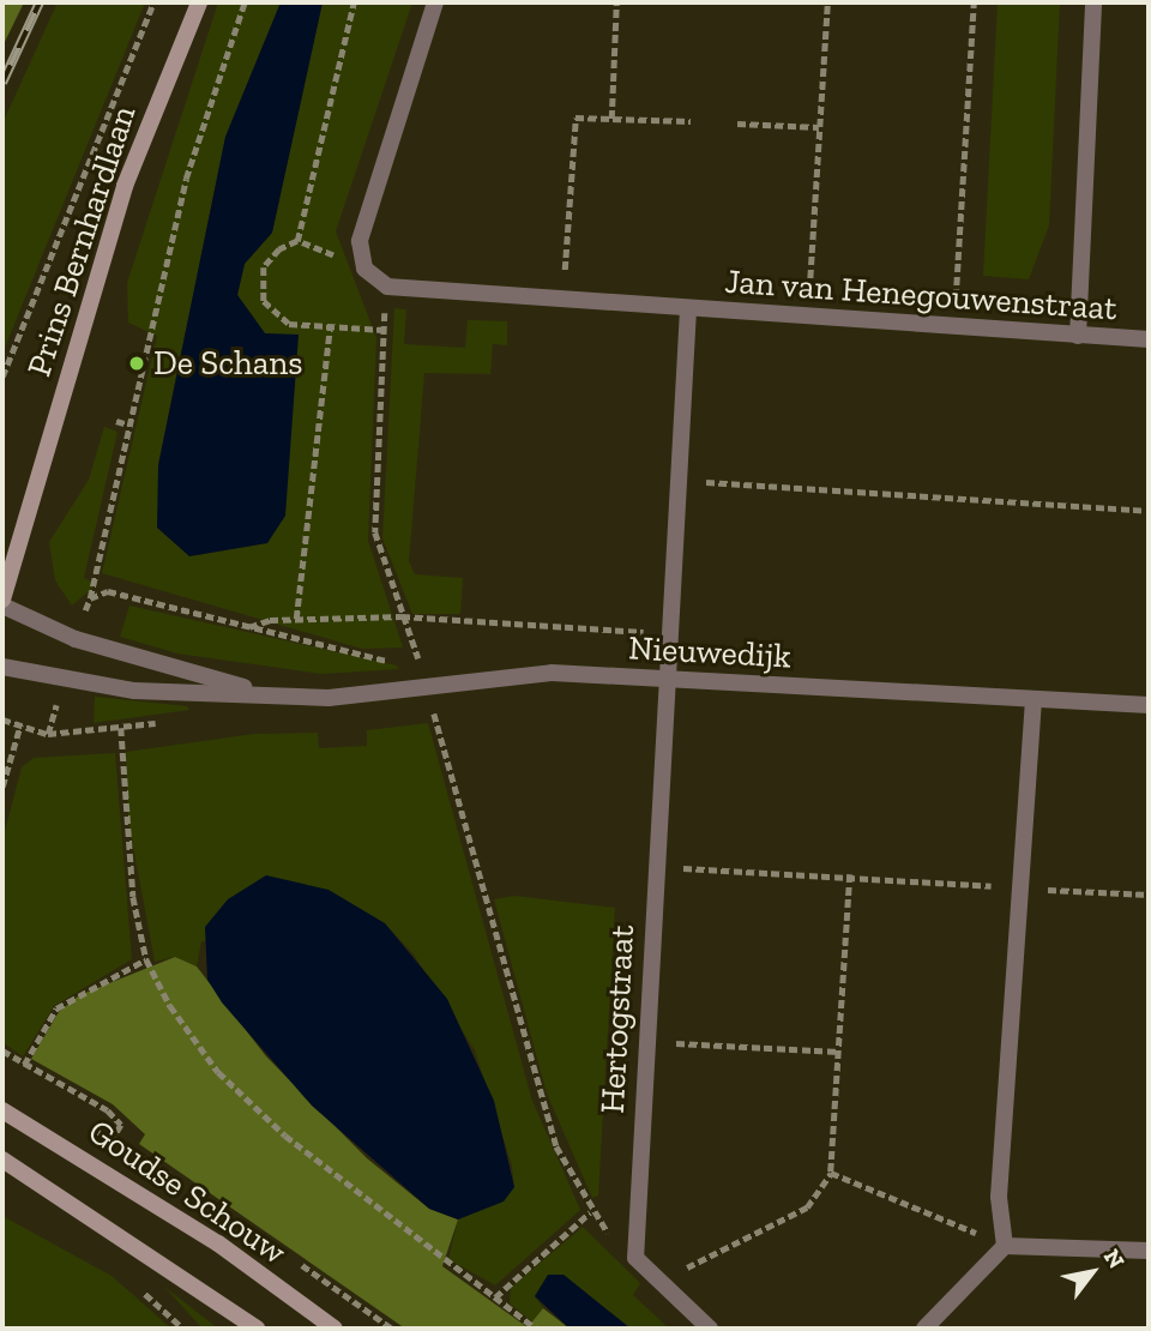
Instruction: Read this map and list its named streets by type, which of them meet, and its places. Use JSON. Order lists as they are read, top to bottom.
{
  "streets": {
    "main road": ["Prins Bernhardlaan", "Goudse Schouw"],
    "street": ["Jan van Henegouwenstraat", "Nieuwedijk", "Hertogstraat"]
  },
  "crossings": [
    ["Jan van Henegouwenstraat", "Nieuwedijk"],
    ["Jan van Henegouwenstraat", "Hertogstraat"],
    ["Nieuwedijk", "Hertogstraat"]
  ],
  "places": ["De Schans"],
  "north": "top right"
}
